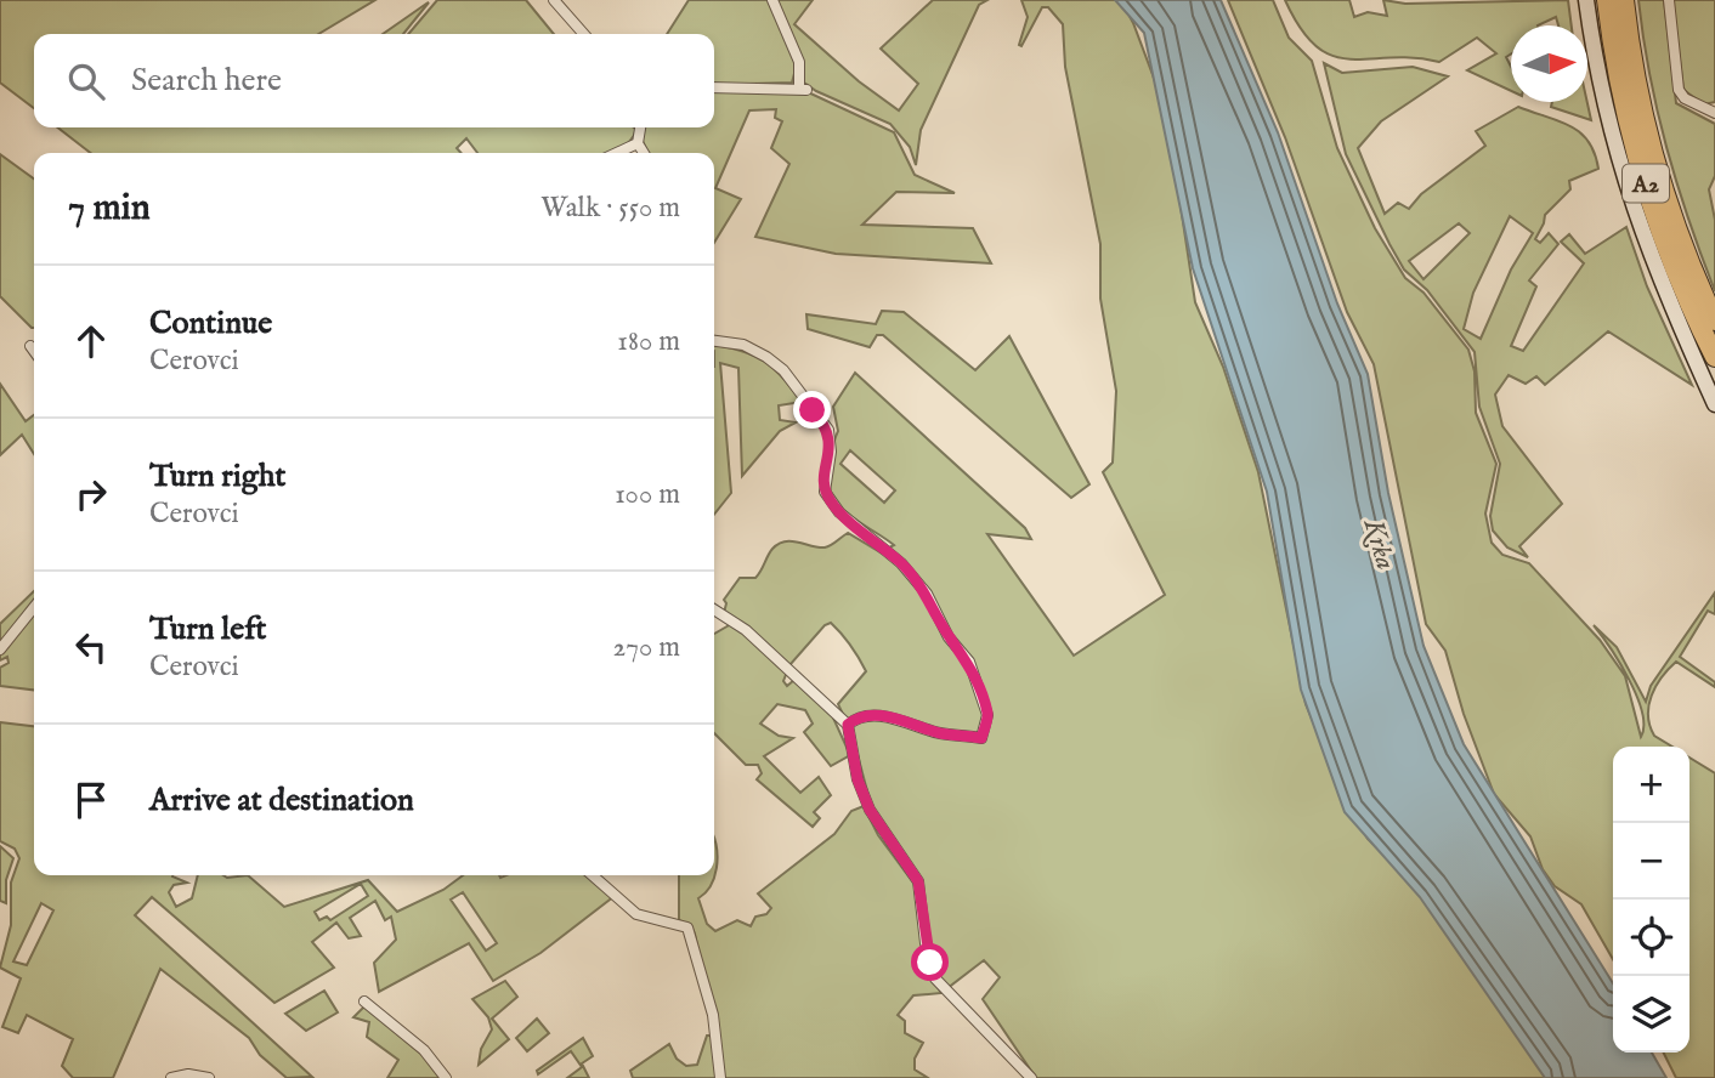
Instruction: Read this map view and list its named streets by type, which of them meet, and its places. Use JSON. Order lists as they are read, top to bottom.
{
  "streets": {
    "highway": ["A2"]
  },
  "water": ["Krka"],
  "north": "right",
  "page": {
    "search": "Search here",
    "heading": ["7 min", "Walk · 550 m"],
    "list": [
      ["Continue", "Cerovci", "180 m"],
      ["Turn right", "Cerovci", "100 m"],
      ["Turn left", "Cerovci", "270 m"],
      "Arrive at destination"
    ],
    "map_buttons": ["+", "−"]
  }
}
